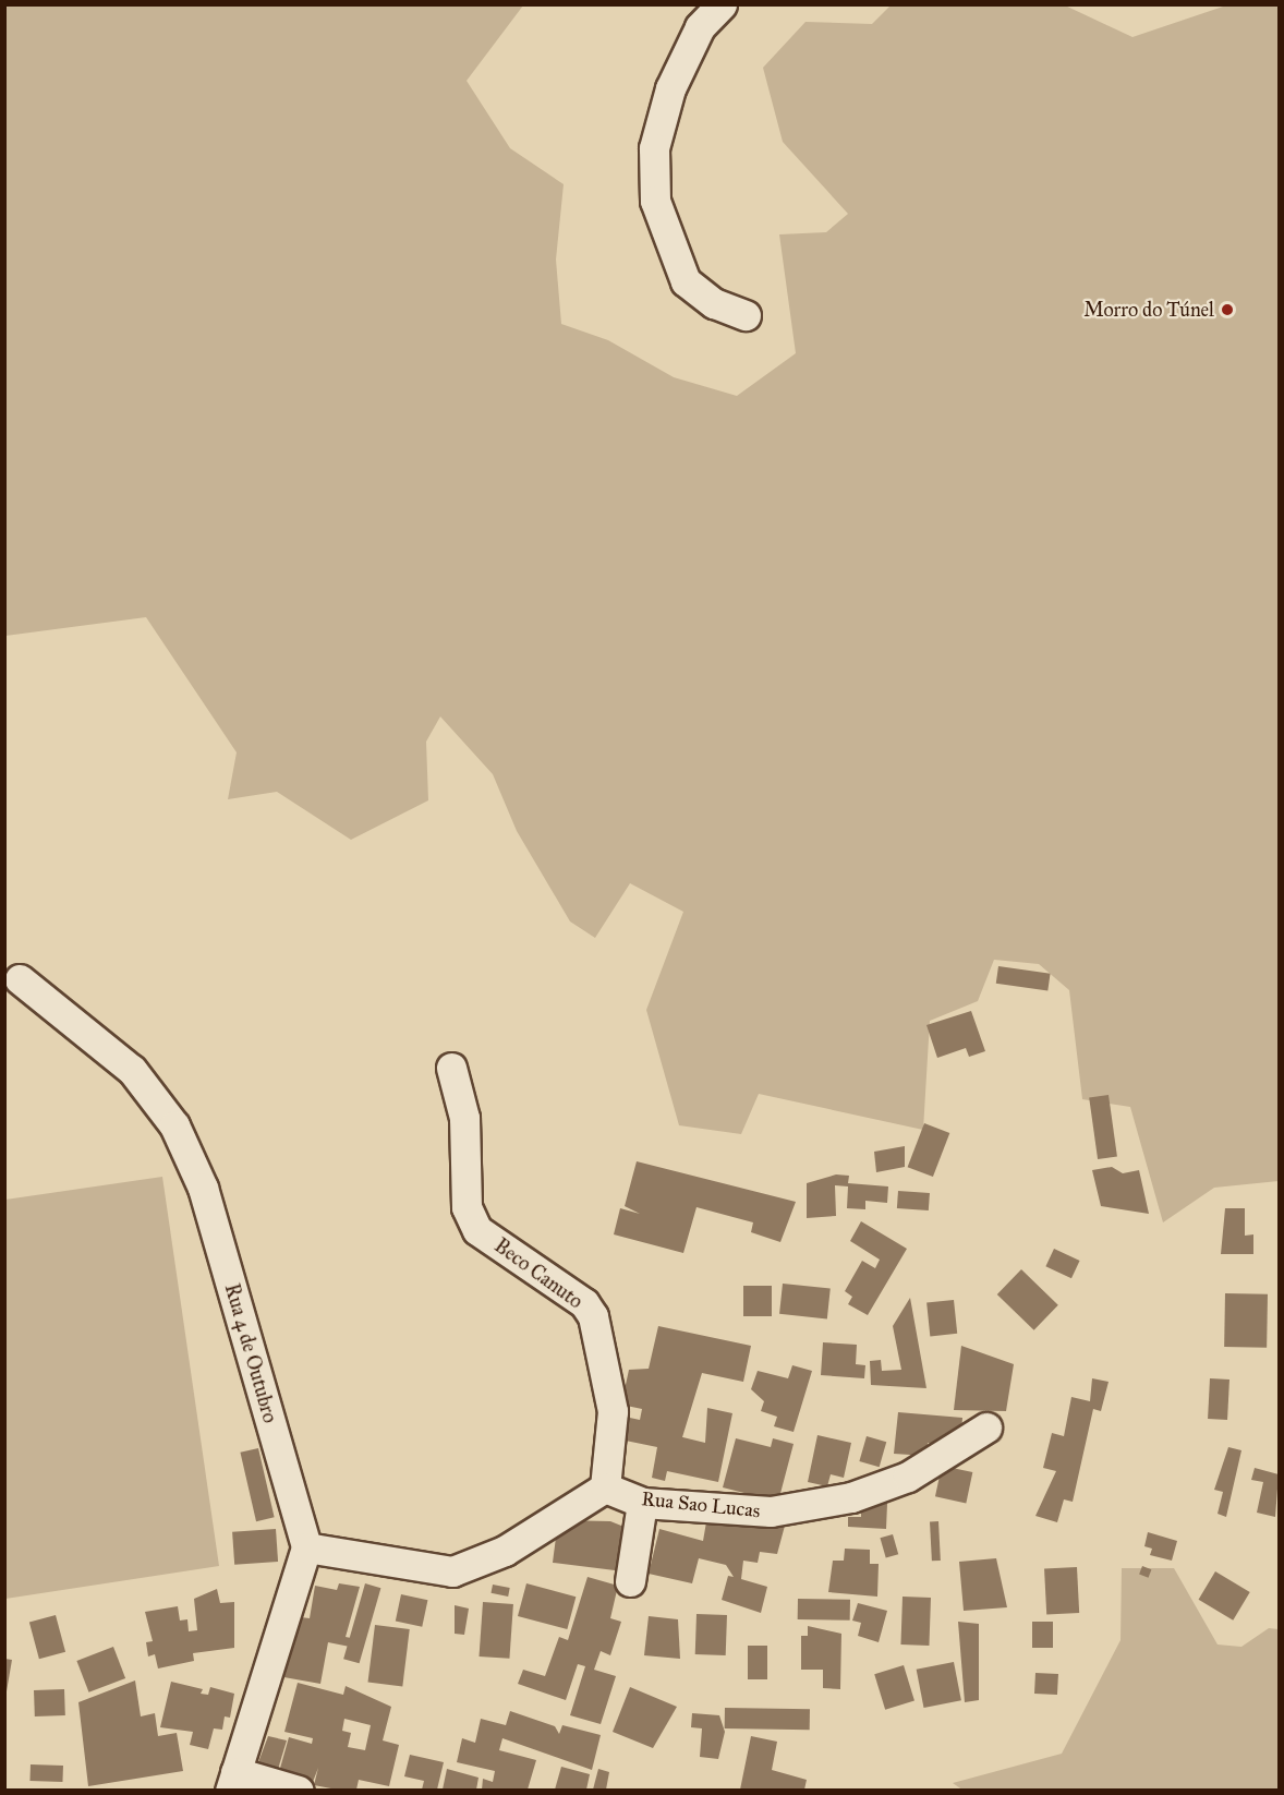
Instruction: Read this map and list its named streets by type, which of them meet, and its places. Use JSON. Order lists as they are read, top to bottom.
{
  "streets": {
    "street": ["Beco Canuto", "Rua 4 de Outubro", "Rua Sao Lucas"]
  },
  "crossings": [
    ["Beco Canuto", "Rua Sao Lucas"]
  ],
  "places": ["Morro do Túnel"]
}
